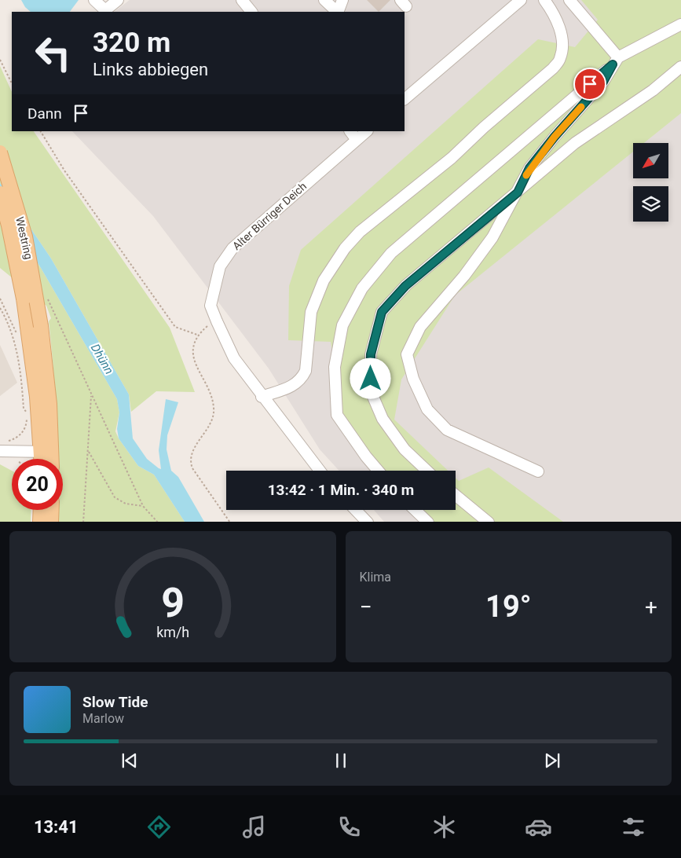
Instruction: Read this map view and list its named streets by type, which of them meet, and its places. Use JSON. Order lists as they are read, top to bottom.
{
  "streets": {
    "main road": ["Westring"],
    "street": ["Alter Bürriger Deich"]
  },
  "water": ["Dhünn"],
  "north": "bottom left",
  "page": {
    "turn": ["320 m", "Links abbiegen"],
    "then": "Dann",
    "limit": "20",
    "trip": "13:42 · 1 Min. · 340 m",
    "tile": "Klima",
    "heat": ["−", "19°", "+"],
    "song": ["Slow Tide", "Marlow"],
    "tabs": "13:41",
    "gauge": ["9", "km/h"]
  }
}
